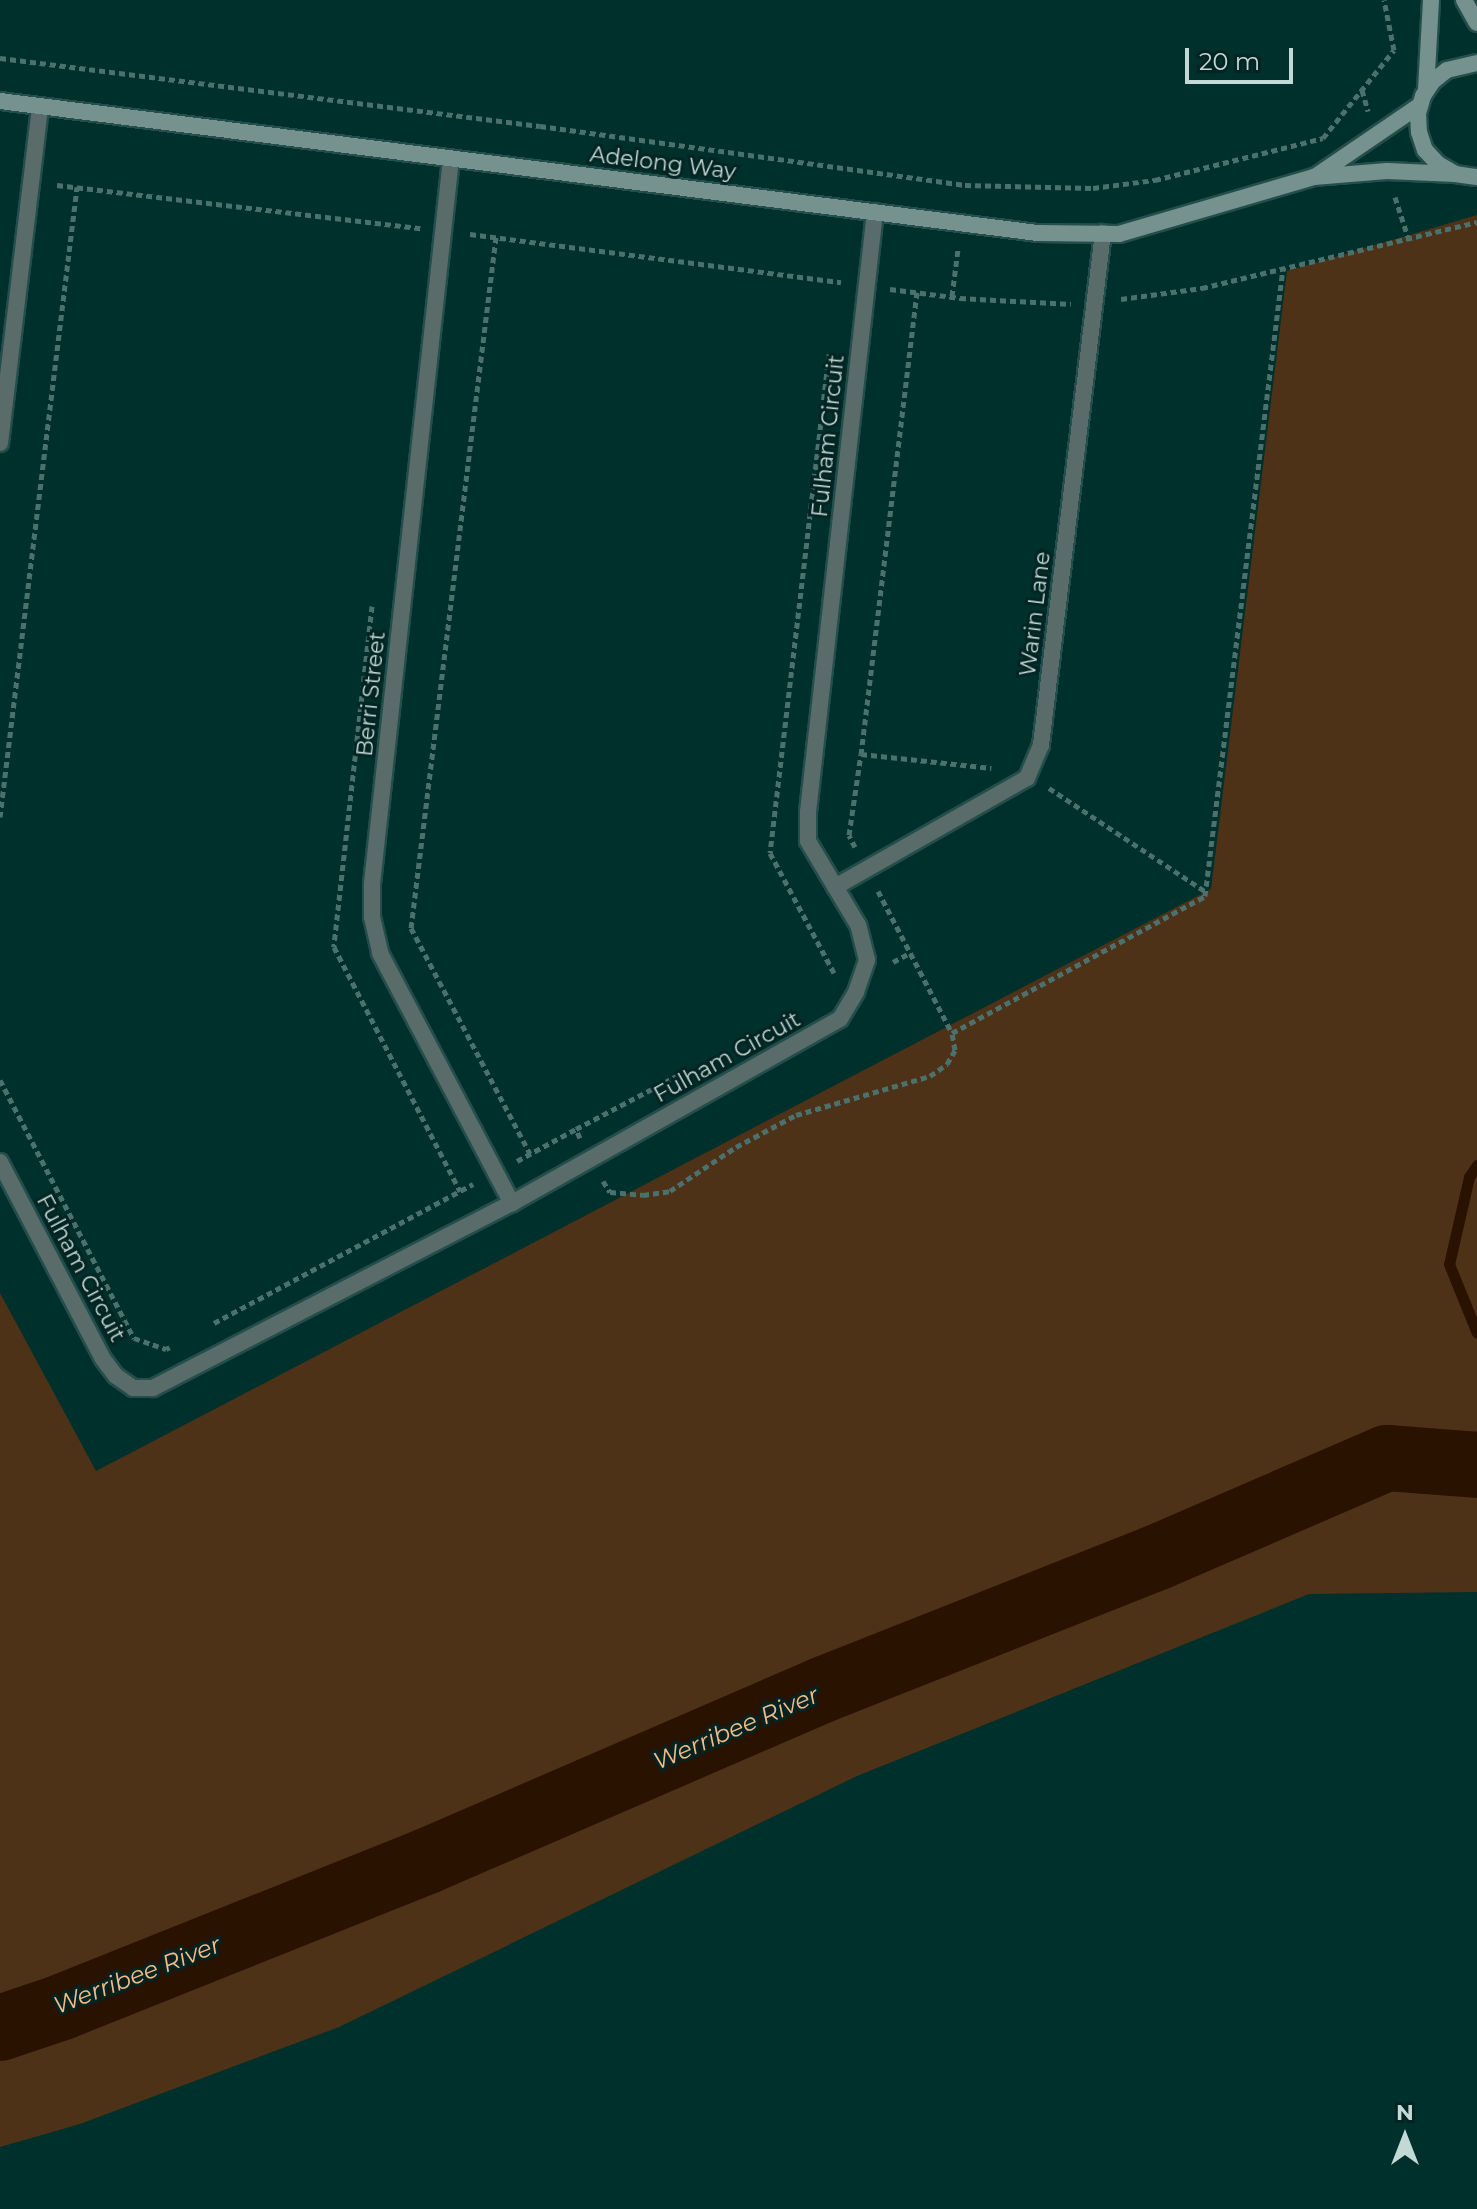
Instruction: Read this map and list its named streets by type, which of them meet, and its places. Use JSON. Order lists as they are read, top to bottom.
{
  "streets": {
    "street": [
      "Adelong Way",
      "Fulham Circuit",
      "Warin Lane",
      "Berri Street"
    ]
  },
  "crossings": [
    ["Adelong Way", "Fulham Circuit"],
    ["Adelong Way", "Warin Lane"],
    ["Adelong Way", "Berri Street"],
    ["Fulham Circuit", "Berri Street"]
  ],
  "water": ["Werribee River"],
  "scale_bar": "20 m",
  "north": "top"
}
